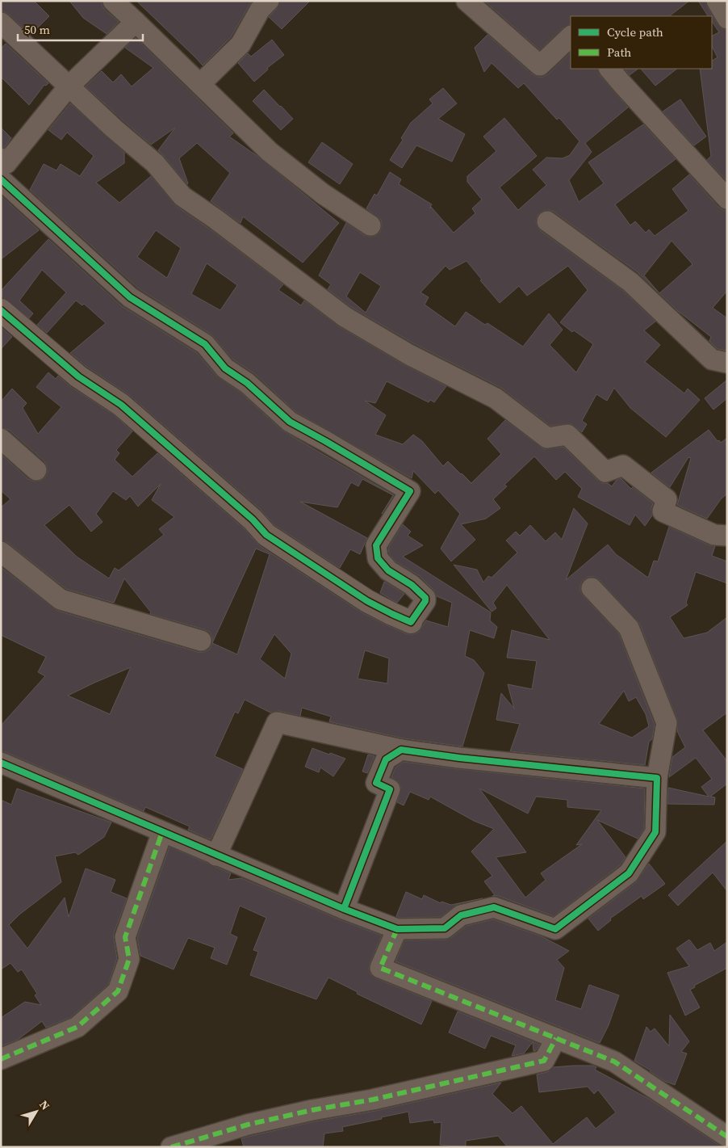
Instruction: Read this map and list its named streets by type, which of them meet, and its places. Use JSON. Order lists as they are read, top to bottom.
{
  "legend": ["Cycle path", "Path"],
  "scale_bar": "50 m",
  "north": "top right"
}
